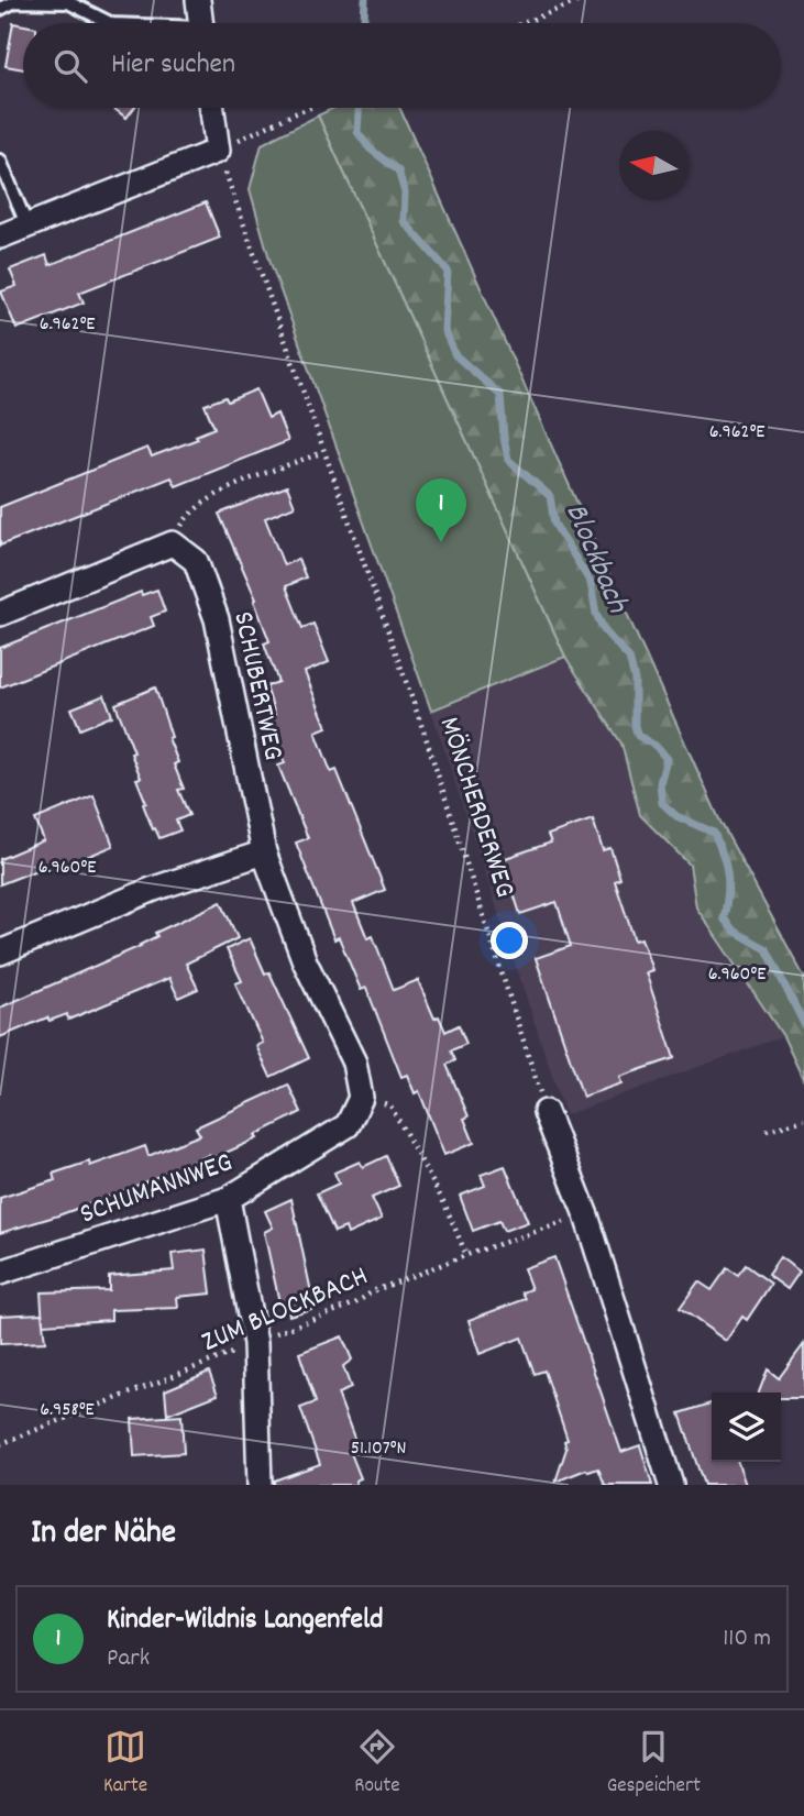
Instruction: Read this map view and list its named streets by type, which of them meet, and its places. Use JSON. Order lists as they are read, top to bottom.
{
  "streets": {
    "street": ["SCHUBERTWEG", "SCHUMANNWEG"],
    "path": ["MÖNCHERDERWEG", "ZUM BLOCKBACH"]
  },
  "water": ["Blockbach"],
  "north": "left",
  "page": {
    "search": "Hier suchen",
    "pins": "1",
    "heading": "In der Nähe",
    "list": [
      {
        "mark": "1",
        "name": "Kinder-Wildnis Langenfeld",
        "note": "Park",
        "value": "110 m"
      }
    ],
    "nav": ["Karte", "Route", "Gespeichert"]
  },
  "coordinates": [
    "6.962°E",
    "6.960°E",
    "6.958°E",
    "51.107°N"
  ]
}
